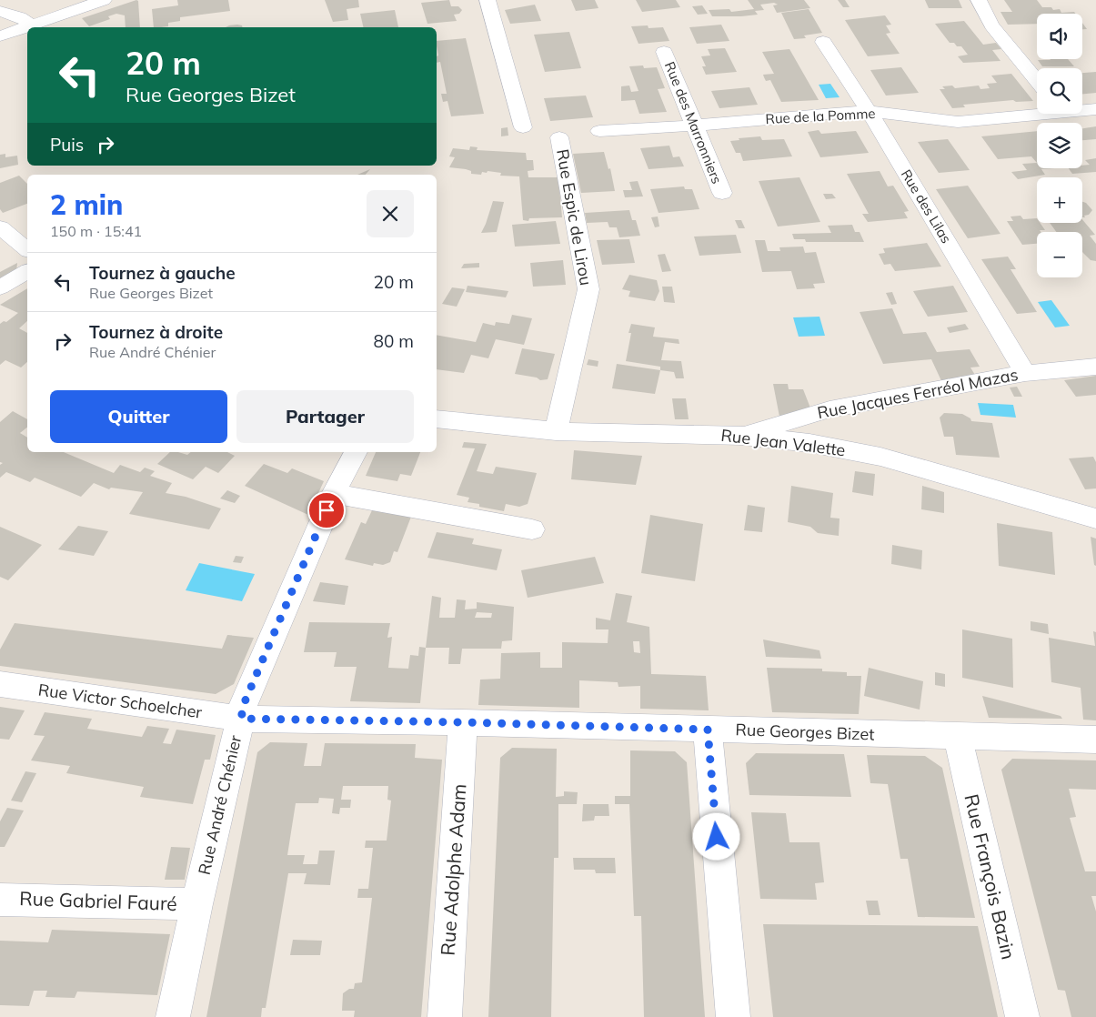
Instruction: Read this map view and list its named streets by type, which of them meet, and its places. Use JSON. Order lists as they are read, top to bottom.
{
  "streets": {
    "street": [
      "Rue de la Pomme",
      "Rue des Marronniers",
      "Rue des Lilas",
      "Rue Espic de Lirou",
      "Rue Jacques Ferréol Mazas",
      "Rue Jean Valette",
      "Rue Victor Schoelcher",
      "Rue Georges Bizet",
      "Rue André Chénier",
      "Rue Adolphe Adam",
      "Rue François Bazin",
      "Rue Gabriel Fauré"
    ]
  },
  "crossings": [
    ["Rue de la Pomme", "Rue des Marronniers"],
    ["Rue de la Pomme", "Rue des Lilas"],
    ["Rue des Lilas", "Rue Jacques Ferréol Mazas"],
    ["Rue Espic de Lirou", "Rue Jean Valette"],
    ["Rue Jacques Ferréol Mazas", "Rue Jean Valette"],
    ["Rue Victor Schoelcher", "Rue Georges Bizet"],
    ["Rue Victor Schoelcher", "Rue André Chénier"],
    ["Rue Georges Bizet", "Rue André Chénier"],
    ["Rue Georges Bizet", "Rue Adolphe Adam"],
    ["Rue Georges Bizet", "Rue François Bazin"],
    ["Rue André Chénier", "Rue Gabriel Fauré"]
  ],
  "page": {
    "map_buttons": ["+", "−"],
    "turn": ["20 m", "Rue Georges Bizet"],
    "then": "Puis",
    "heading": ["2 min", "150 m · 15:41"],
    "list": [
      {
        "name": "Tournez à gauche",
        "note": "Rue Georges Bizet",
        "value": "20 m"
      },
      {
        "name": "Tournez à droite",
        "note": "Rue André Chénier",
        "value": "80 m"
      }
    ],
    "buttons": ["Quitter", "Partager"]
  }
}
